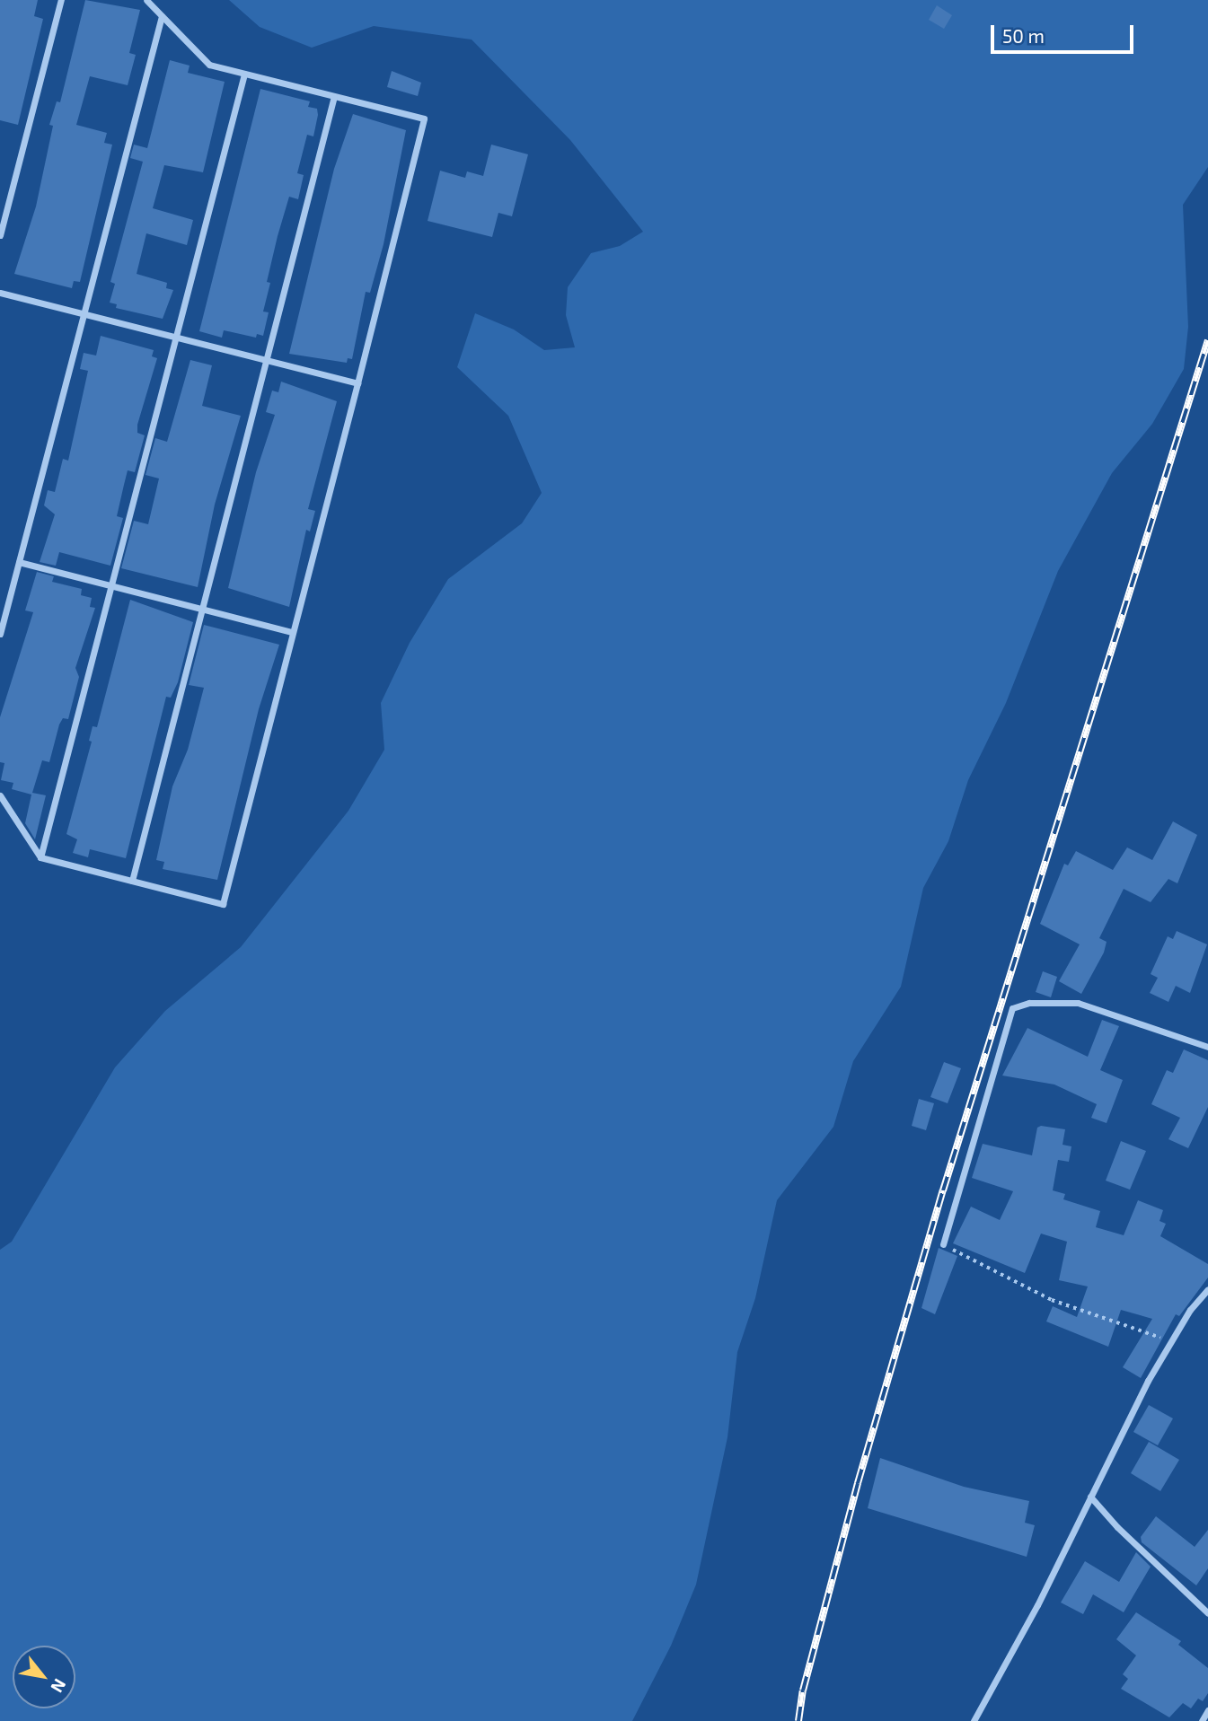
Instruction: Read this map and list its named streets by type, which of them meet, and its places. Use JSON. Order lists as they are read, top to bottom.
{
  "scale_bar": "50 m",
  "north": "bottom right"
}
